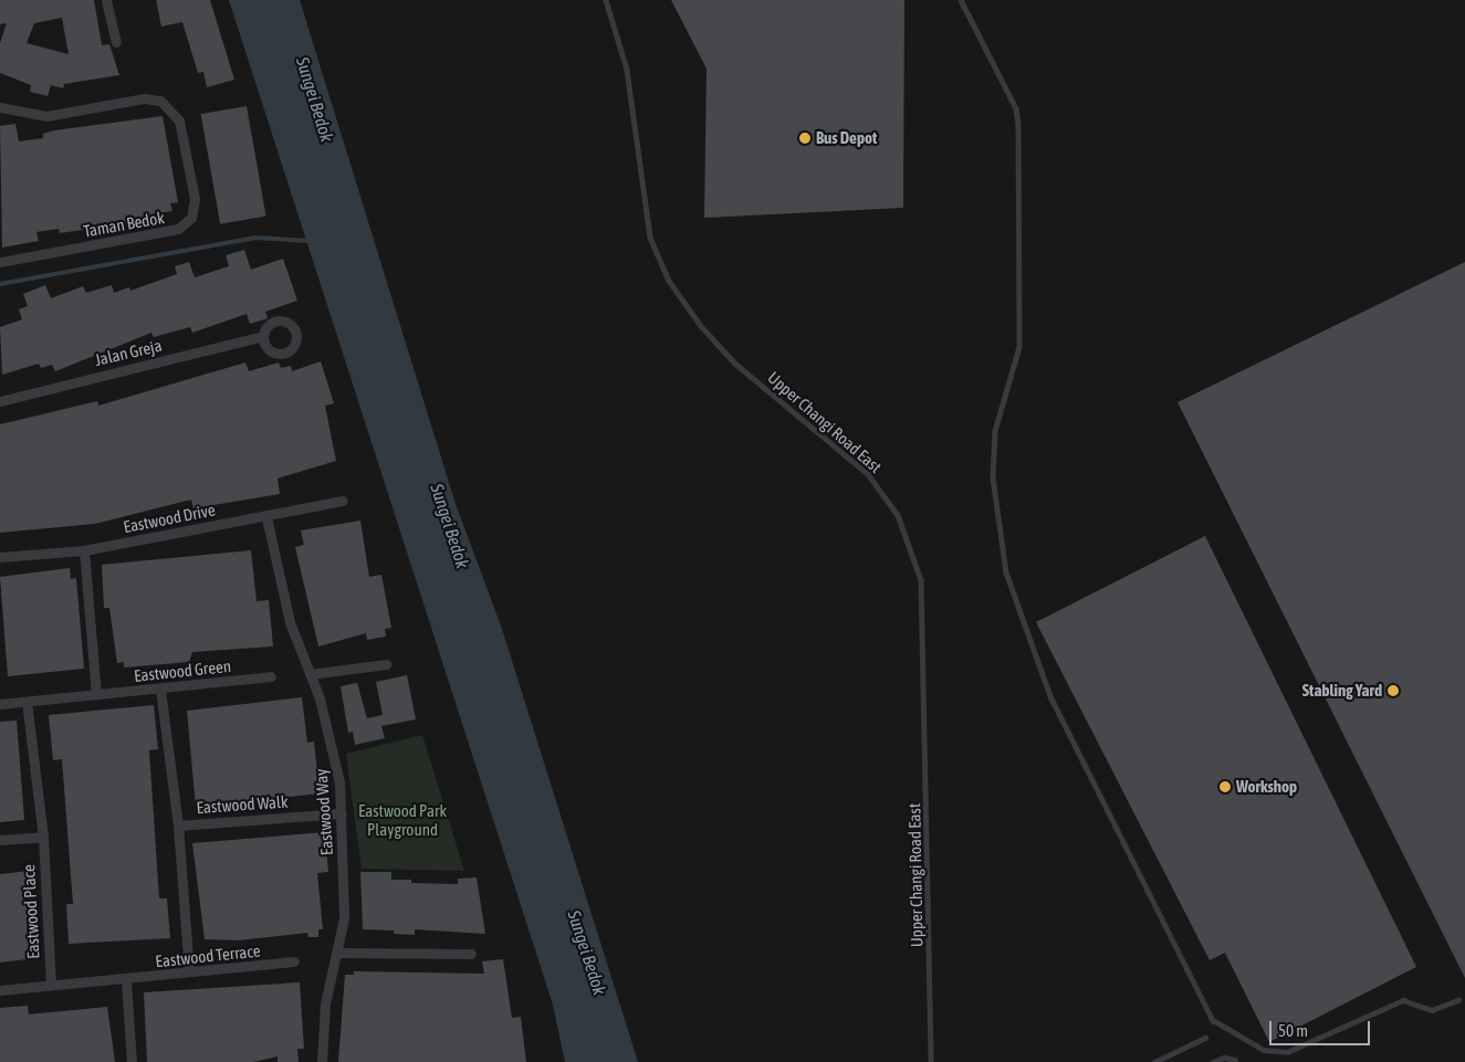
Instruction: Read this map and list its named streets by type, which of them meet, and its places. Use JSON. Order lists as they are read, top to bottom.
{
  "streets": {
    "street": [
      "Taman Bedok",
      "Jalan Greja",
      "Eastwood Drive",
      "Eastwood Green",
      "Eastwood Walk",
      "Eastwood Way",
      "Eastwood Place",
      "Eastwood Terrace"
    ],
    "lane": ["Upper Changi Road East"]
  },
  "crossings": [
    ["Eastwood Drive", "Eastwood Way"],
    ["Eastwood Green", "Eastwood Walk"],
    ["Eastwood Green", "Eastwood Place"],
    ["Eastwood Walk", "Eastwood Way"],
    ["Eastwood Walk", "Eastwood Terrace"],
    ["Eastwood Place", "Eastwood Terrace"]
  ],
  "water": ["Sungei Bedok"],
  "parks": ["Eastwood Park Playground"],
  "places": ["Bus Depot", "Stabling Yard", "Workshop"],
  "scale_bar": "50 m"
}
